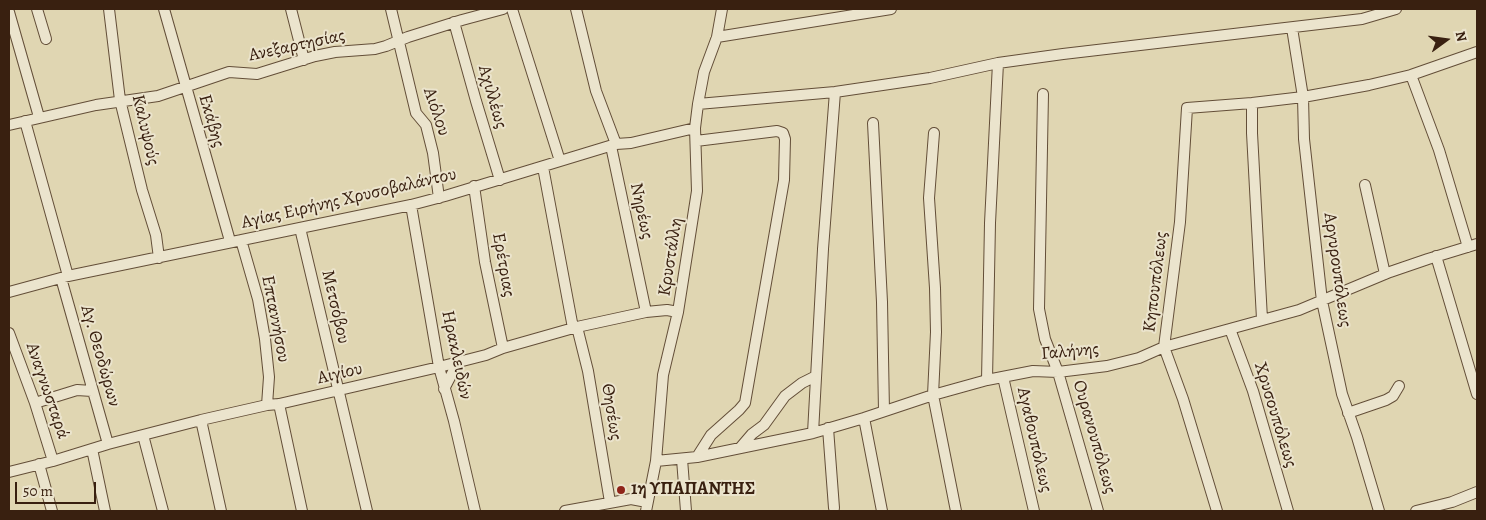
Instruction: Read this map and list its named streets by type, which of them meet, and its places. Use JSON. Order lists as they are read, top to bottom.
{
  "streets": {
    "street": [
      "Ανεξαρτησίας",
      "Αχιλλέως",
      "Αιόλου",
      "Εκάβης",
      "Καλυψούς",
      "Αγίας Ειρήνης Χρυσοβαλάντου",
      "Νηρέως",
      "Κρυστάλλη",
      "Ερέτριας",
      "Αργυρουπόλεως",
      "Κηπουπόλεως",
      "Μετσόβου",
      "Επταννήσου",
      "Γαλήνης",
      "Ηρακλειδών",
      "Αγ. Θεοδώρων",
      "Αιγίου",
      "Αναγνωσταρά",
      "Θησέως",
      "Χρυσουπόλεως",
      "Ουρανουπόλεως",
      "Αγαθουπόλεως"
    ]
  },
  "crossings": [
    ["Ανεξαρτησίας", "Αχιλλέως"],
    ["Ανεξαρτησίας", "Αιόλου"],
    ["Ανεξαρτησίας", "Εκάβης"],
    ["Ανεξαρτησίας", "Καλυψούς"],
    ["Ανεξαρτησίας", "Αγ. Θεοδώρων"],
    ["Αχιλλέως", "Αγίας Ειρήνης Χρυσοβαλάντου"],
    ["Αιόλου", "Αγίας Ειρήνης Χρυσοβαλάντου"],
    ["Εκάβης", "Αγίας Ειρήνης Χρυσοβαλάντου"],
    ["Καλυψούς", "Αγίας Ειρήνης Χρυσοβαλάντου"],
    ["Αγίας Ειρήνης Χρυσοβαλάντου", "Νηρέως"],
    ["Αγίας Ειρήνης Χρυσοβαλάντου", "Κρυστάλλη"],
    ["Αγίας Ειρήνης Χρυσοβαλάντου", "Ερέτριας"],
    ["Αγίας Ειρήνης Χρυσοβαλάντου", "Μετσόβου"],
    ["Αγίας Ειρήνης Χρυσοβαλάντου", "Επταννήσου"],
    ["Αγίας Ειρήνης Χρυσοβαλάντου", "Ηρακλειδών"],
    ["Αγίας Ειρήνης Χρυσοβαλάντου", "Αγ. Θεοδώρων"],
    ["Αγίας Ειρήνης Χρυσοβαλάντου", "Θησέως"],
    ["Νηρέως", "Αιγίου"],
    ["Κρυστάλλη", "Γαλήνης"],
    ["Κρυστάλλη", "Αιγίου"],
    ["Ερέτριας", "Αιγίου"],
    ["Αργυρουπόλεως", "Γαλήνης"],
    ["Κηπουπόλεως", "Γαλήνης"],
    ["Μετσόβου", "Αιγίου"],
    ["Επταννήσου", "Αιγίου"],
    ["Γαλήνης", "Χρυσουπόλεως"],
    ["Γαλήνης", "Ουρανουπόλεως"],
    ["Γαλήνης", "Αγαθουπόλεως"],
    ["Ηρακλειδών", "Αιγίου"],
    ["Αγ. Θεοδώρων", "Αιγίου"],
    ["Αιγίου", "Αναγνωσταρά"],
    ["Αιγίου", "Θησέως"]
  ],
  "places": ["1η ΥΠΑΠΑΝΤΗΣ"],
  "scale_bar": "50 m",
  "north": "right"
}
